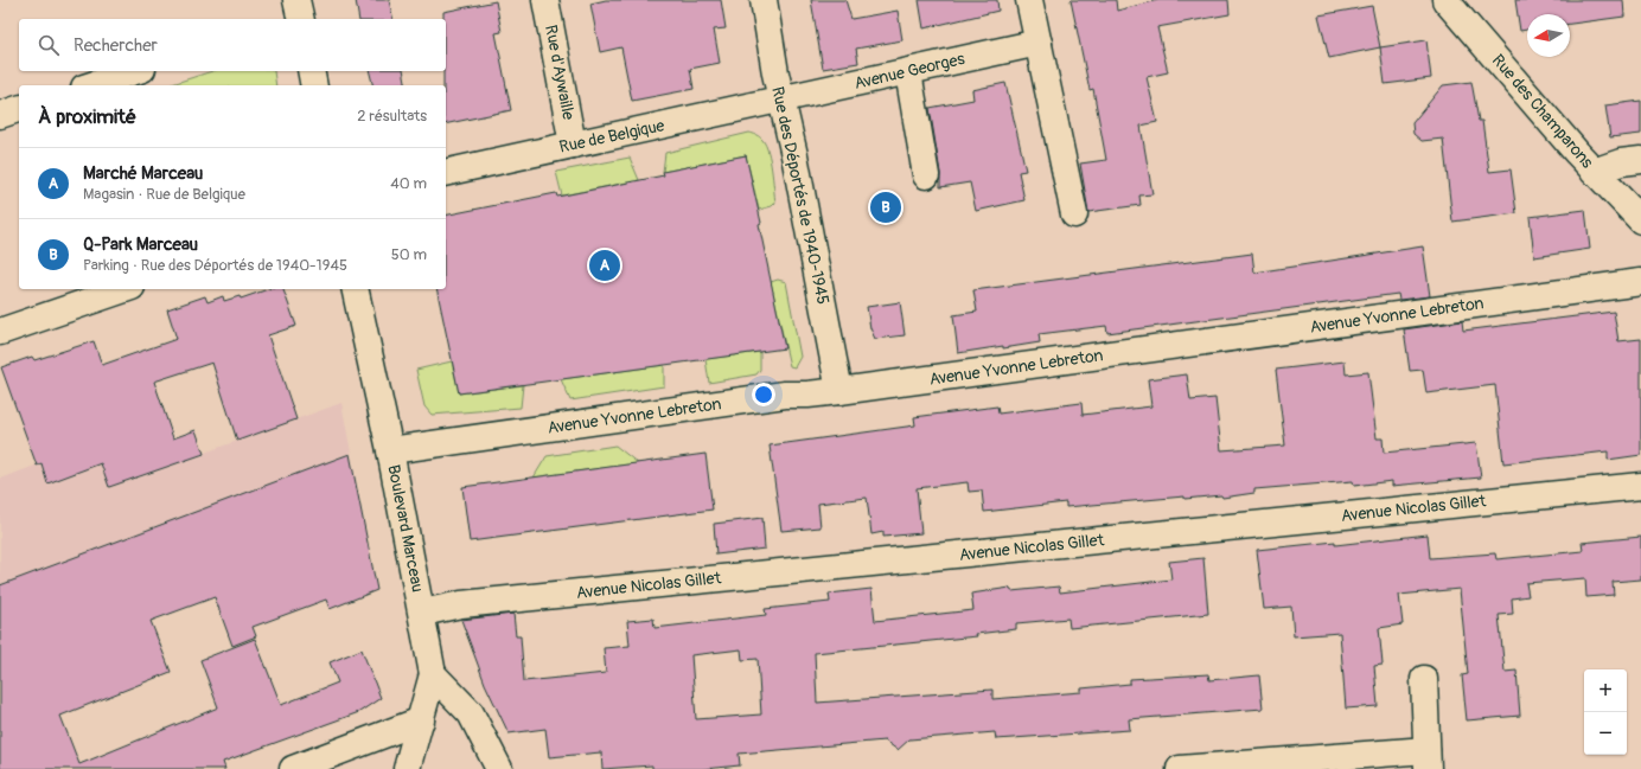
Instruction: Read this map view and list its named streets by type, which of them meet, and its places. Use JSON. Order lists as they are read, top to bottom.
{
  "streets": {
    "street": [
      "Avenue Georges",
      "Rue d'Aywaille",
      "Rue des Champarons",
      "Rue de Belgique",
      "Rue des Déportés de 1940-1945",
      "Avenue Yvonne Lebreton",
      "Avenue Nicolas Gillet",
      "Boulevard Marceau"
    ]
  },
  "crossings": [
    ["Avenue Georges", "Rue de Belgique"],
    ["Avenue Georges", "Rue des Déportés de 1940-1945"],
    ["Rue d'Aywaille", "Rue de Belgique"],
    ["Rue de Belgique", "Rue des Déportés de 1940-1945"],
    ["Rue des Déportés de 1940-1945", "Avenue Yvonne Lebreton"],
    ["Avenue Yvonne Lebreton", "Boulevard Marceau"],
    ["Avenue Nicolas Gillet", "Boulevard Marceau"]
  ],
  "north": "left",
  "page": {
    "search": "Rechercher",
    "heading": ["À proximité", "2 résultats"],
    "list": [
      {
        "mark": "A",
        "name": "Marché Marceau",
        "note": "Magasin · Rue de Belgique",
        "value": "40 m"
      },
      {
        "mark": "B",
        "name": "Q-Park Marceau",
        "note": "Parking · Rue des Déportés de 1940-1945",
        "value": "50 m"
      }
    ],
    "pins": ["B", "A"],
    "map_buttons": ["+", "−"]
  }
}
